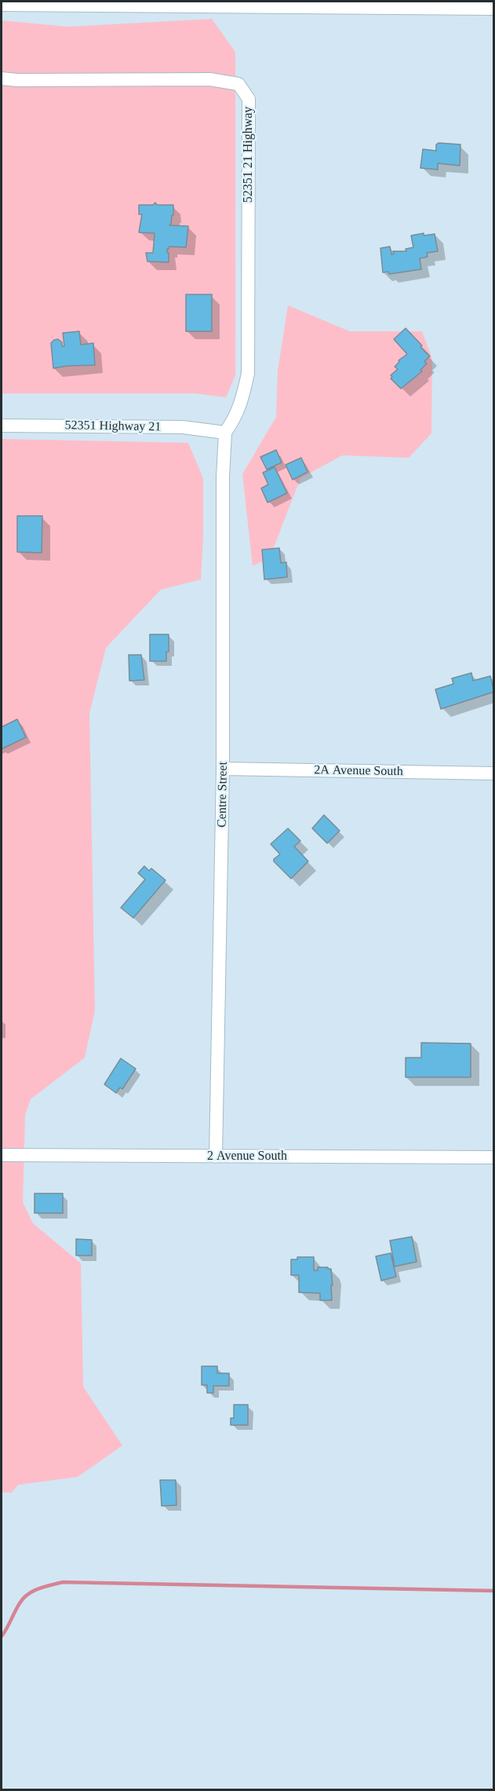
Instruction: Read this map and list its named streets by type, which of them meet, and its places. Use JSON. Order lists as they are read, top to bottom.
{
  "streets": {
    "street": [
      "52351 21 Highway",
      "52351 Highway 21",
      "2A Avenue South",
      "Centre Street",
      "2 Avenue South"
    ]
  },
  "crossings": [
    ["52351 21 Highway", "52351 Highway 21"],
    ["52351 21 Highway", "Centre Street"],
    ["52351 Highway 21", "Centre Street"],
    ["2A Avenue South", "Centre Street"],
    ["Centre Street", "2 Avenue South"]
  ]
}
